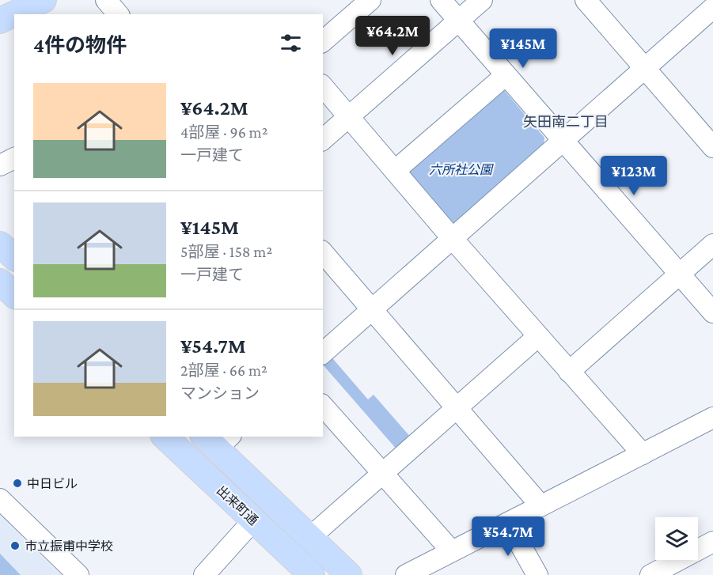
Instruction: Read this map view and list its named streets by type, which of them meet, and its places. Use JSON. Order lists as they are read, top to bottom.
{
  "streets": {
    "main road": ["出来町通"]
  },
  "districts": ["矢田南二丁目"],
  "parks": ["六所社公園"],
  "places": ["中日ビル", "市立振甫中学校"],
  "page": {
    "heading": "4件の物件",
    "price": [
      "¥64.2M",
      "¥145M",
      "¥123M",
      "¥54.7M"
    ],
    "list": [
      {
        "name": "¥64.2M",
        "note": "4部屋 · 96 m² · 一戸建て"
      },
      {
        "name": "¥145M",
        "note": "5部屋 · 158 m² · 一戸建て"
      },
      {
        "name": "¥54.7M",
        "note": "2部屋 · 66 m² · マンション"
      }
    ]
  }
}
